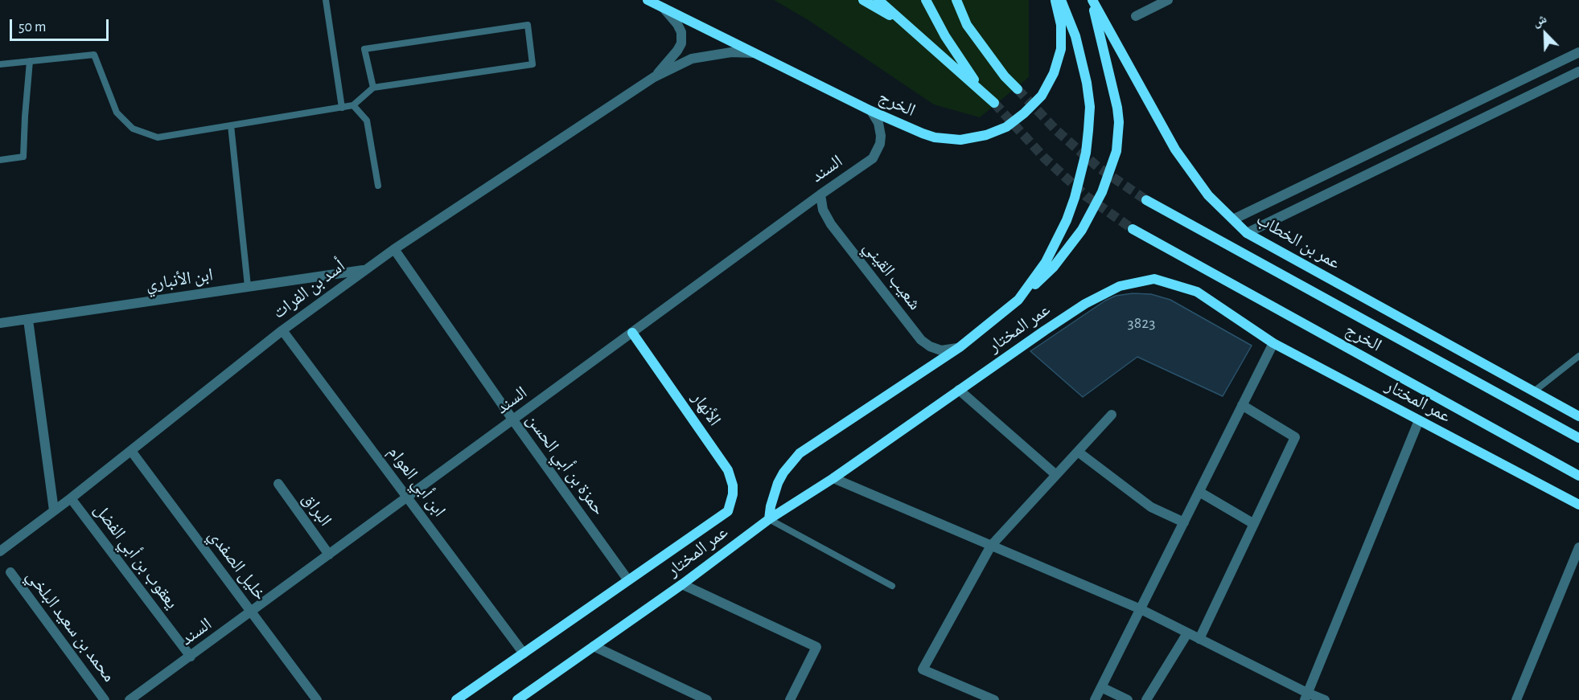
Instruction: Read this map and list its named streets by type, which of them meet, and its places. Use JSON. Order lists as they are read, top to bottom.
{
  "streets": {
    "street": [
      "الخرج",
      "السند",
      "عمر بن الخطاب",
      "شعيب القيني",
      "ابن الأنباري",
      "أسد بن الفرات",
      "عمر المختار",
      "الأنهار",
      "حمزة بن أبي الحسن",
      "ابن أبي العوام",
      "البراق",
      "يعقوب بن أبي الفضل",
      "خليل الصفدي",
      "محمد بن سعيد البلخي"
    ]
  },
  "crossings": [
    ["الخرج", "السند"],
    ["الخرج", "أسد بن الفرات"],
    ["السند", "شعيب القيني"],
    ["السند", "الأنهار"],
    ["السند", "حمزة بن أبي الحسن"],
    ["السند", "ابن أبي العوام"],
    ["السند", "البراق"],
    ["السند", "يعقوب بن أبي الفضل"],
    ["السند", "خليل الصفدي"],
    ["ابن الأنباري", "أسد بن الفرات"],
    ["أسد بن الفرات", "حمزة بن أبي الحسن"],
    ["أسد بن الفرات", "ابن أبي العوام"],
    ["أسد بن الفرات", "يعقوب بن أبي الفضل"],
    ["أسد بن الفرات", "خليل الصفدي"],
    ["عمر المختار", "الأنهار"],
    ["عمر المختار", "حمزة بن أبي الحسن"],
    ["عمر المختار", "ابن أبي العوام"]
  ],
  "house_numbers": ["3823"],
  "scale_bar": "50 m",
  "north": "top left"
}
